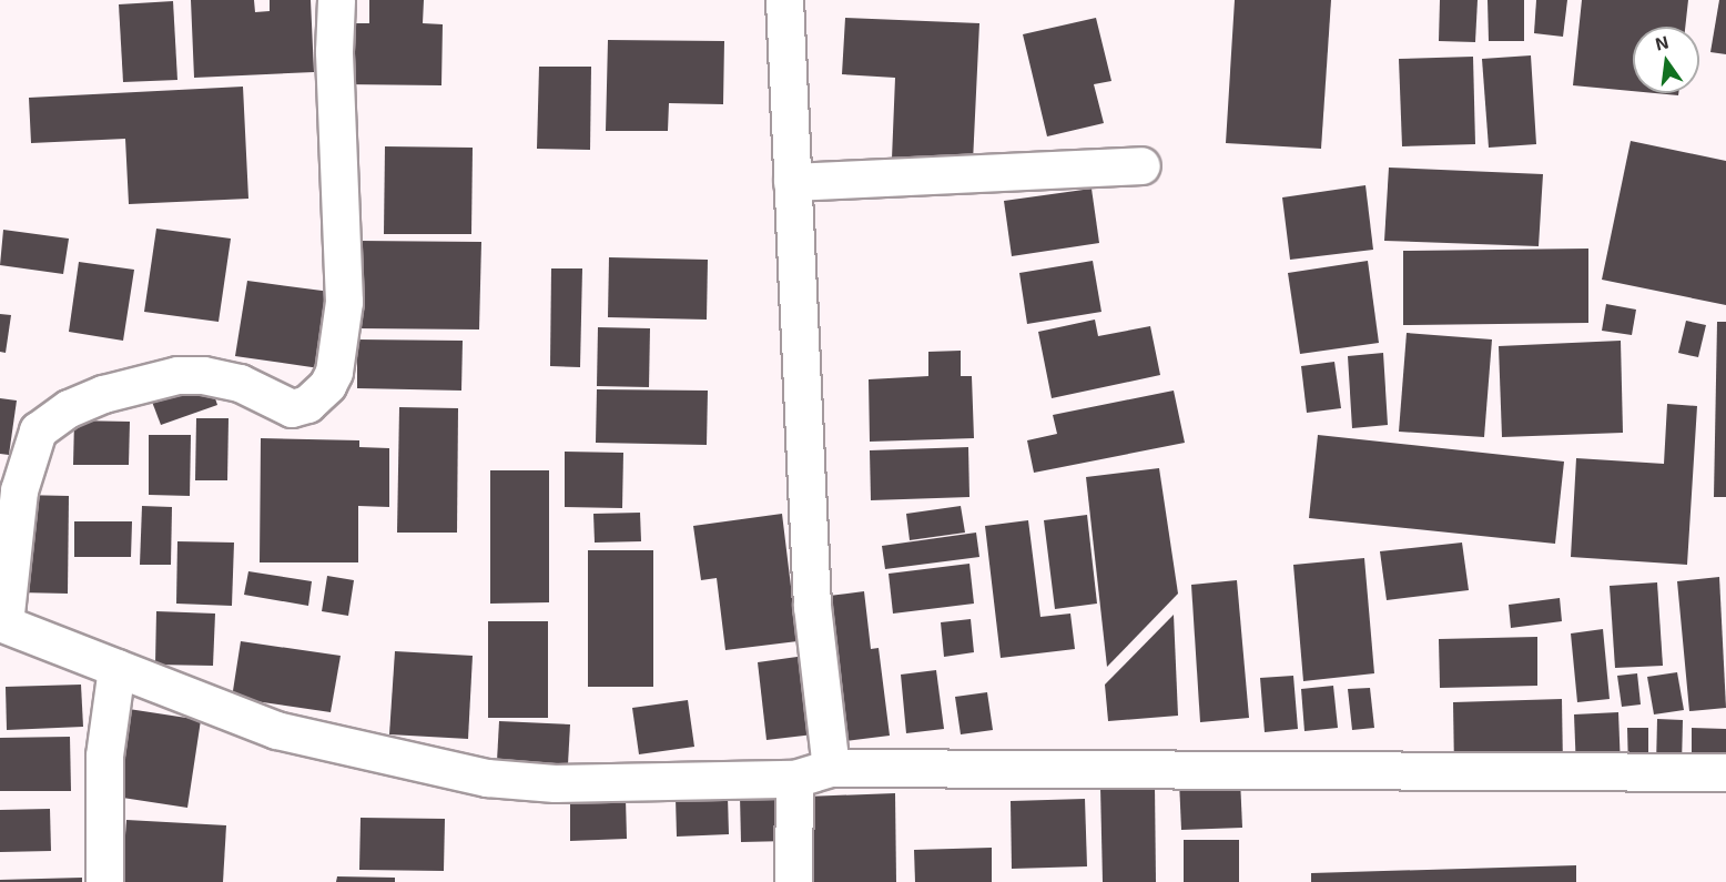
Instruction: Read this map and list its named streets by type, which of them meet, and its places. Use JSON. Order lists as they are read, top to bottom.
{
  "north": "top"
}
